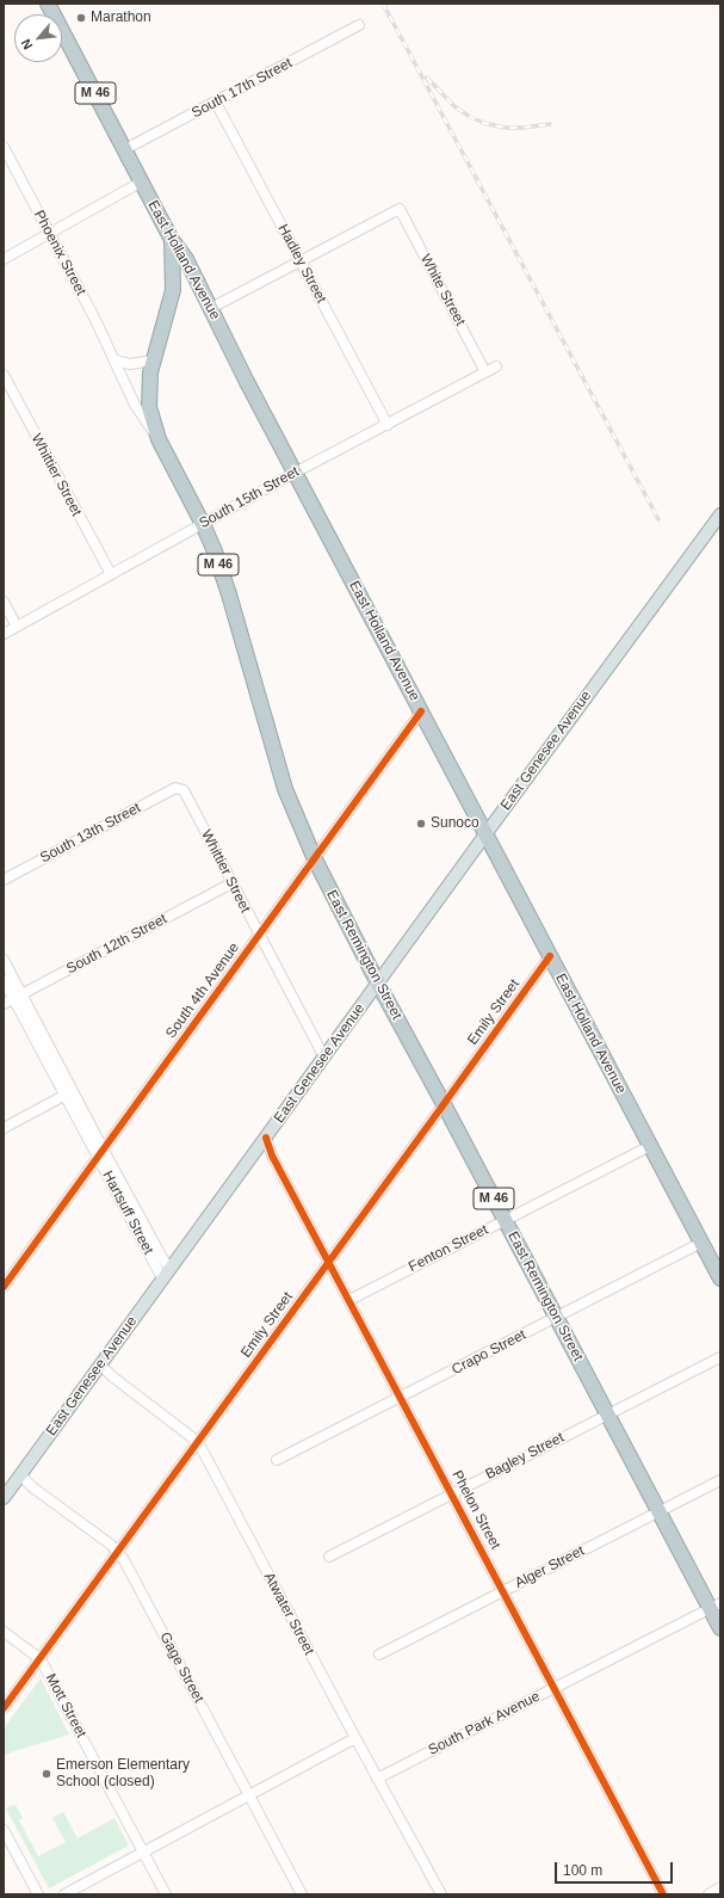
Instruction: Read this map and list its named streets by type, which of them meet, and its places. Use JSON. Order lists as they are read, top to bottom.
{
  "streets": {
    "highway": ["M 46", "East Holland Avenue", "East Remington Street"],
    "main road": ["East Genesee Avenue"],
    "street": [
      "South 17th Street",
      "Phoenix Street",
      "Hadley Street",
      "White Street",
      "Whittier Street",
      "South 15th Street",
      "South 13th Street",
      "South 12th Street",
      "South 4th Avenue",
      "Emily Street",
      "Hartsuff Street",
      "Fenton Street",
      "Crapo Street",
      "Bagley Street",
      "Phelon Street",
      "Alger Street",
      "Atwater Street",
      "Gage Street",
      "Mott Street",
      "South Park Avenue"
    ]
  },
  "crossings": [
    ["South 17th Street", "East Holland Avenue"],
    ["South 17th Street", "Hadley Street"],
    ["Phoenix Street", "East Remington Street"],
    ["East Holland Avenue", "South 15th Street"],
    ["East Holland Avenue", "East Genesee Avenue"],
    ["East Holland Avenue", "East Remington Street"],
    ["East Holland Avenue", "South 4th Avenue"],
    ["East Holland Avenue", "Emily Street"],
    ["East Holland Avenue", "Fenton Street"],
    ["East Holland Avenue", "Crapo Street"],
    ["Hadley Street", "White Street"],
    ["Hadley Street", "South 15th Street"],
    ["White Street", "South 15th Street"],
    ["Whittier Street", "South 15th Street"],
    ["Whittier Street", "East Genesee Avenue"],
    ["Whittier Street", "South 13th Street"],
    ["Whittier Street", "South 12th Street"],
    ["Whittier Street", "South 4th Avenue"],
    ["South 15th Street", "East Remington Street"],
    ["East Genesee Avenue", "East Remington Street"],
    ["East Genesee Avenue", "Hartsuff Street"],
    ["East Genesee Avenue", "Phelon Street"],
    ["East Genesee Avenue", "Atwater Street"],
    ["East Genesee Avenue", "Gage Street"],
    ["South 12th Street", "Hartsuff Street"],
    ["East Remington Street", "South 4th Avenue"],
    ["East Remington Street", "Emily Street"],
    ["East Remington Street", "Fenton Street"],
    ["East Remington Street", "Crapo Street"],
    ["East Remington Street", "Bagley Street"],
    ["East Remington Street", "Alger Street"],
    ["East Remington Street", "South Park Avenue"],
    ["South 4th Avenue", "Hartsuff Street"],
    ["Emily Street", "Phelon Street"],
    ["Emily Street", "Atwater Street"],
    ["Emily Street", "Gage Street"],
    ["Emily Street", "Mott Street"],
    ["Fenton Street", "Phelon Street"],
    ["Crapo Street", "Phelon Street"],
    ["Bagley Street", "Phelon Street"],
    ["Phelon Street", "Alger Street"],
    ["Phelon Street", "South Park Avenue"],
    ["Atwater Street", "South Park Avenue"]
  ],
  "places": ["Marathon", "Sunoco", "Emerson Elementary School (closed)"],
  "scale_bar": "100 m",
  "north": "bottom left"
}
